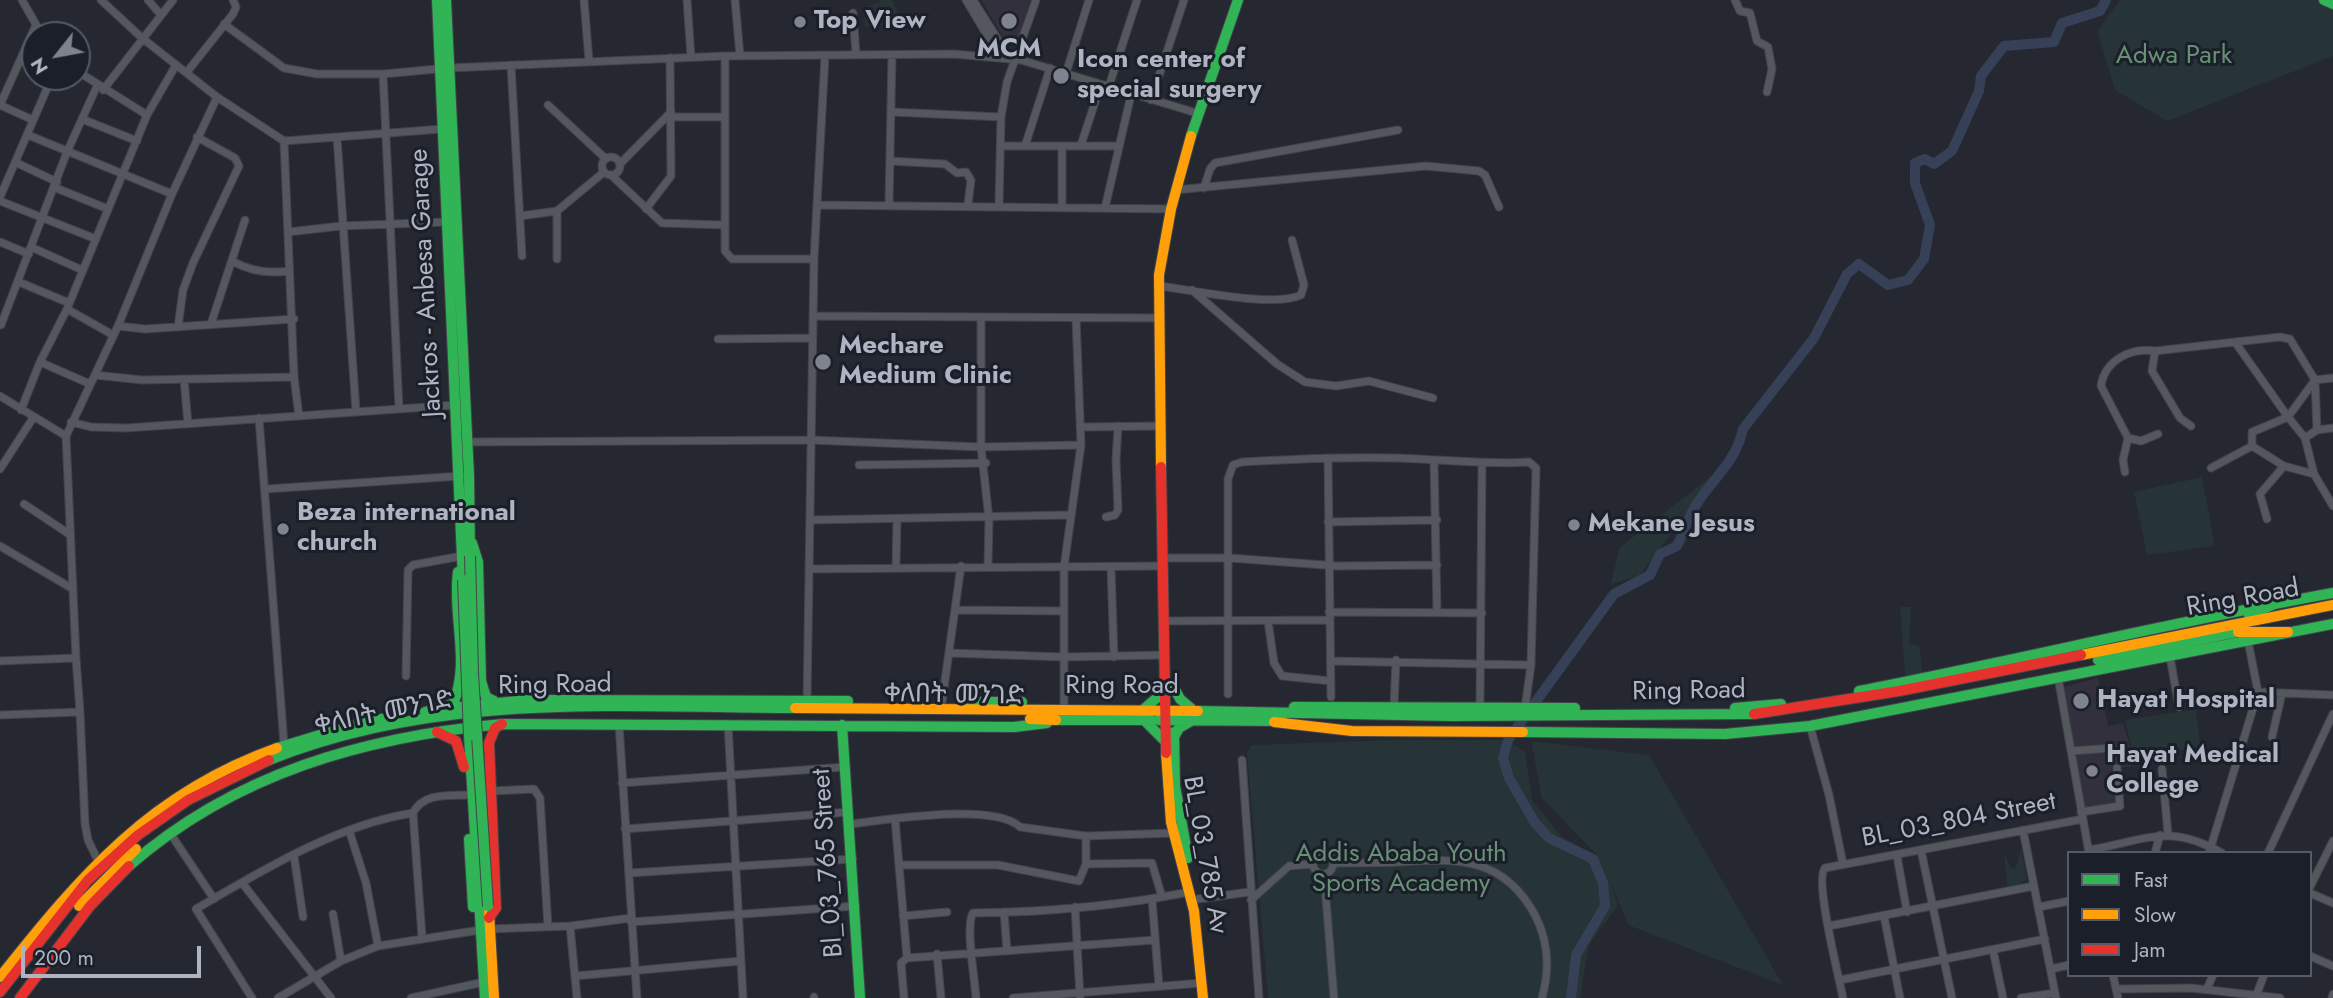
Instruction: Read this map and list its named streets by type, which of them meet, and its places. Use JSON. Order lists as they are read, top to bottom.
{
  "streets": {
    "main road": [
      "Jackros - Anbesa Garage",
      "Ring Road",
      "ቀለበት መንገድ",
      "BL_03_785 Av",
      "Bl_03_765 Street"
    ],
    "street": ["BL_03_804 Street"]
  },
  "crossings": [
    ["Ring Road", "ቀለበት መንገድ"],
    ["Ring Road", "BL_03_785 Av"],
    ["ቀለበት መንገድ", "BL_03_785 Av"]
  ],
  "parks": ["Adwa Park", "Addis Ababa Youth Sports Academy"],
  "places": [
    "MCM",
    "Top View",
    "Icon center of special surgery",
    "Mechare Medium Clinic",
    "Mekane Jesus",
    "Beza international church",
    "Hayat Hospital",
    "Hayat Medical College"
  ],
  "legend": ["Fast", "Slow", "Jam"],
  "scale_bar": "200 m",
  "north": "bottom left"
}
